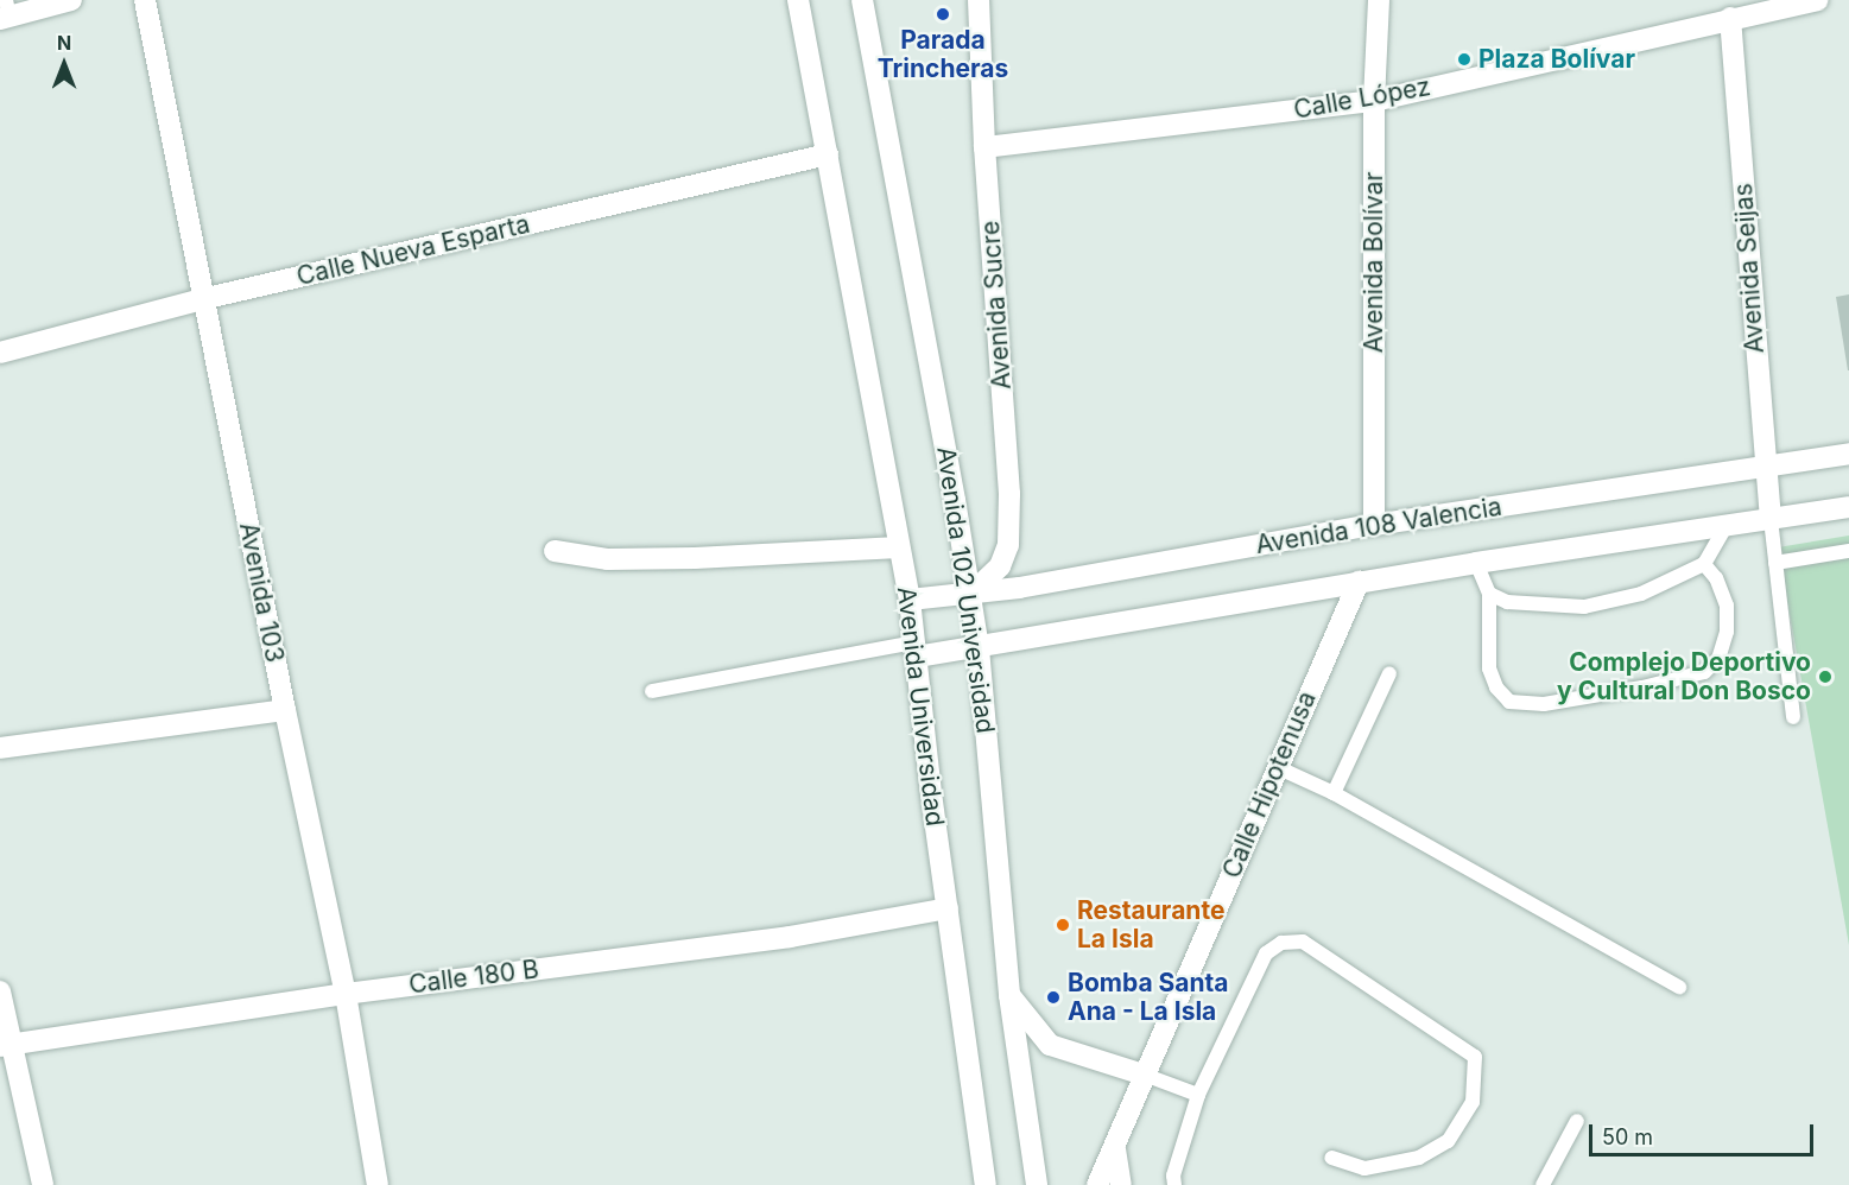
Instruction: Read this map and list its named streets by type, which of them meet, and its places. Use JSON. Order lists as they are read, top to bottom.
{
  "streets": {
    "street": [
      "Calle López",
      "Calle Nueva Esparta",
      "Avenida Bolívar",
      "Avenida Seijas",
      "Avenida Sucre",
      "Avenida 108 Valencia",
      "Avenida 102 Universidad",
      "Avenida 103",
      "Avenida Universidad",
      "Calle Hipotenusa",
      "Calle 180 B"
    ]
  },
  "crossings": [
    ["Calle López", "Avenida Bolívar"],
    ["Calle López", "Avenida Seijas"],
    ["Calle López", "Avenida Sucre"],
    ["Calle Nueva Esparta", "Avenida 103"],
    ["Calle Nueva Esparta", "Avenida Universidad"],
    ["Avenida Bolívar", "Avenida 108 Valencia"],
    ["Avenida Seijas", "Avenida 108 Valencia"],
    ["Avenida Sucre", "Avenida 108 Valencia"],
    ["Avenida Sucre", "Avenida 102 Universidad"],
    ["Avenida 108 Valencia", "Avenida 102 Universidad"],
    ["Avenida 108 Valencia", "Avenida Universidad"],
    ["Avenida 108 Valencia", "Calle Hipotenusa"],
    ["Avenida 103", "Calle 180 B"],
    ["Avenida Universidad", "Calle 180 B"]
  ],
  "places": [
    "Parada Trincheras",
    "Plaza Bolívar",
    "Complejo Deportivo y Cultural Don Bosco",
    "Restaurante La Isla",
    "Bomba Santa Ana - La Isla"
  ],
  "scale_bar": "50 m",
  "north": "top"
}
